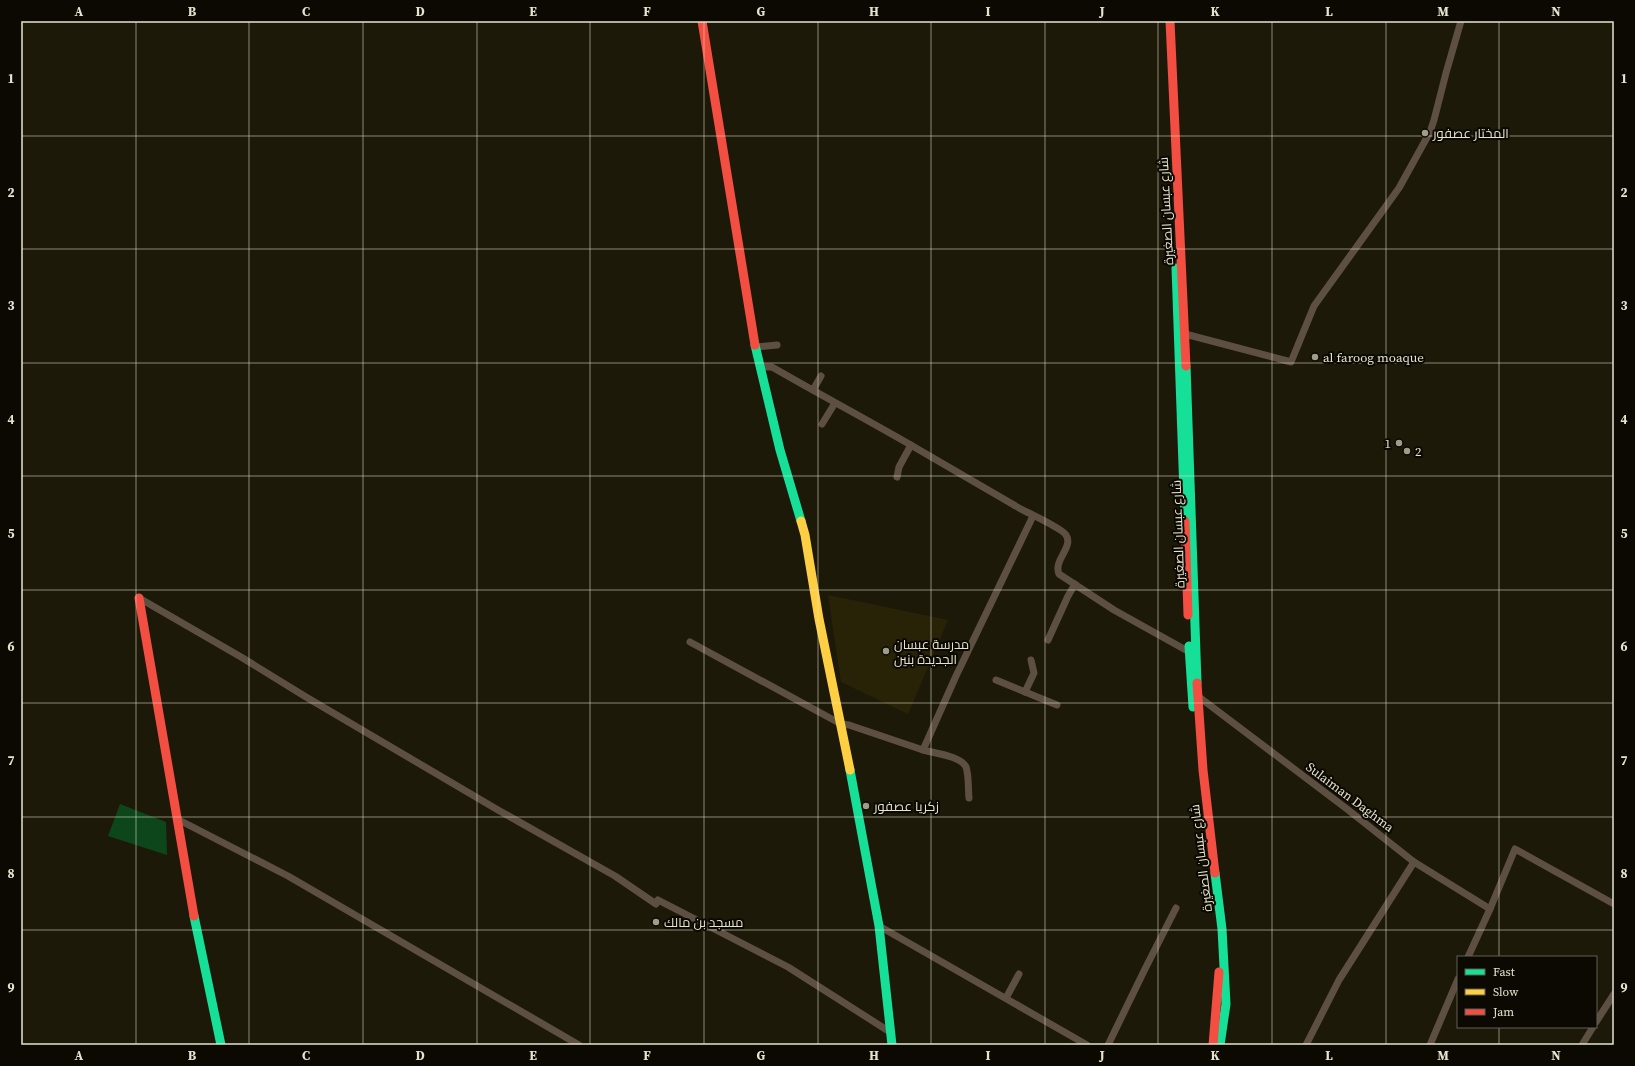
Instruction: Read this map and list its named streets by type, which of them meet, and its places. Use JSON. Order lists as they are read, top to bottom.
{
  "streets": {
    "street": ["شارع عبسان الصغيرة", "Sulaiman Daghma"]
  },
  "crossings": [
    ["شارع عبسان الصغيرة", "Sulaiman Daghma"]
  ],
  "places": [
    "المختار عصفور",
    "al faroog moaque",
    "1",
    "2",
    "مدرسة عبسان الجديدة بنين",
    "زكريا عصفور",
    "مسجد بن مالك"
  ],
  "legend": ["Fast", "Slow", "Jam"],
  "grid": {
    "columns": [
      "A",
      "B",
      "C",
      "D",
      "E",
      "F",
      "G",
      "H",
      "I",
      "J",
      "K",
      "L",
      "M",
      "N"
    ],
    "rows": [
      "1",
      "2",
      "3",
      "4",
      "5",
      "6",
      "7",
      "8",
      "9"
    ]
  }
}
